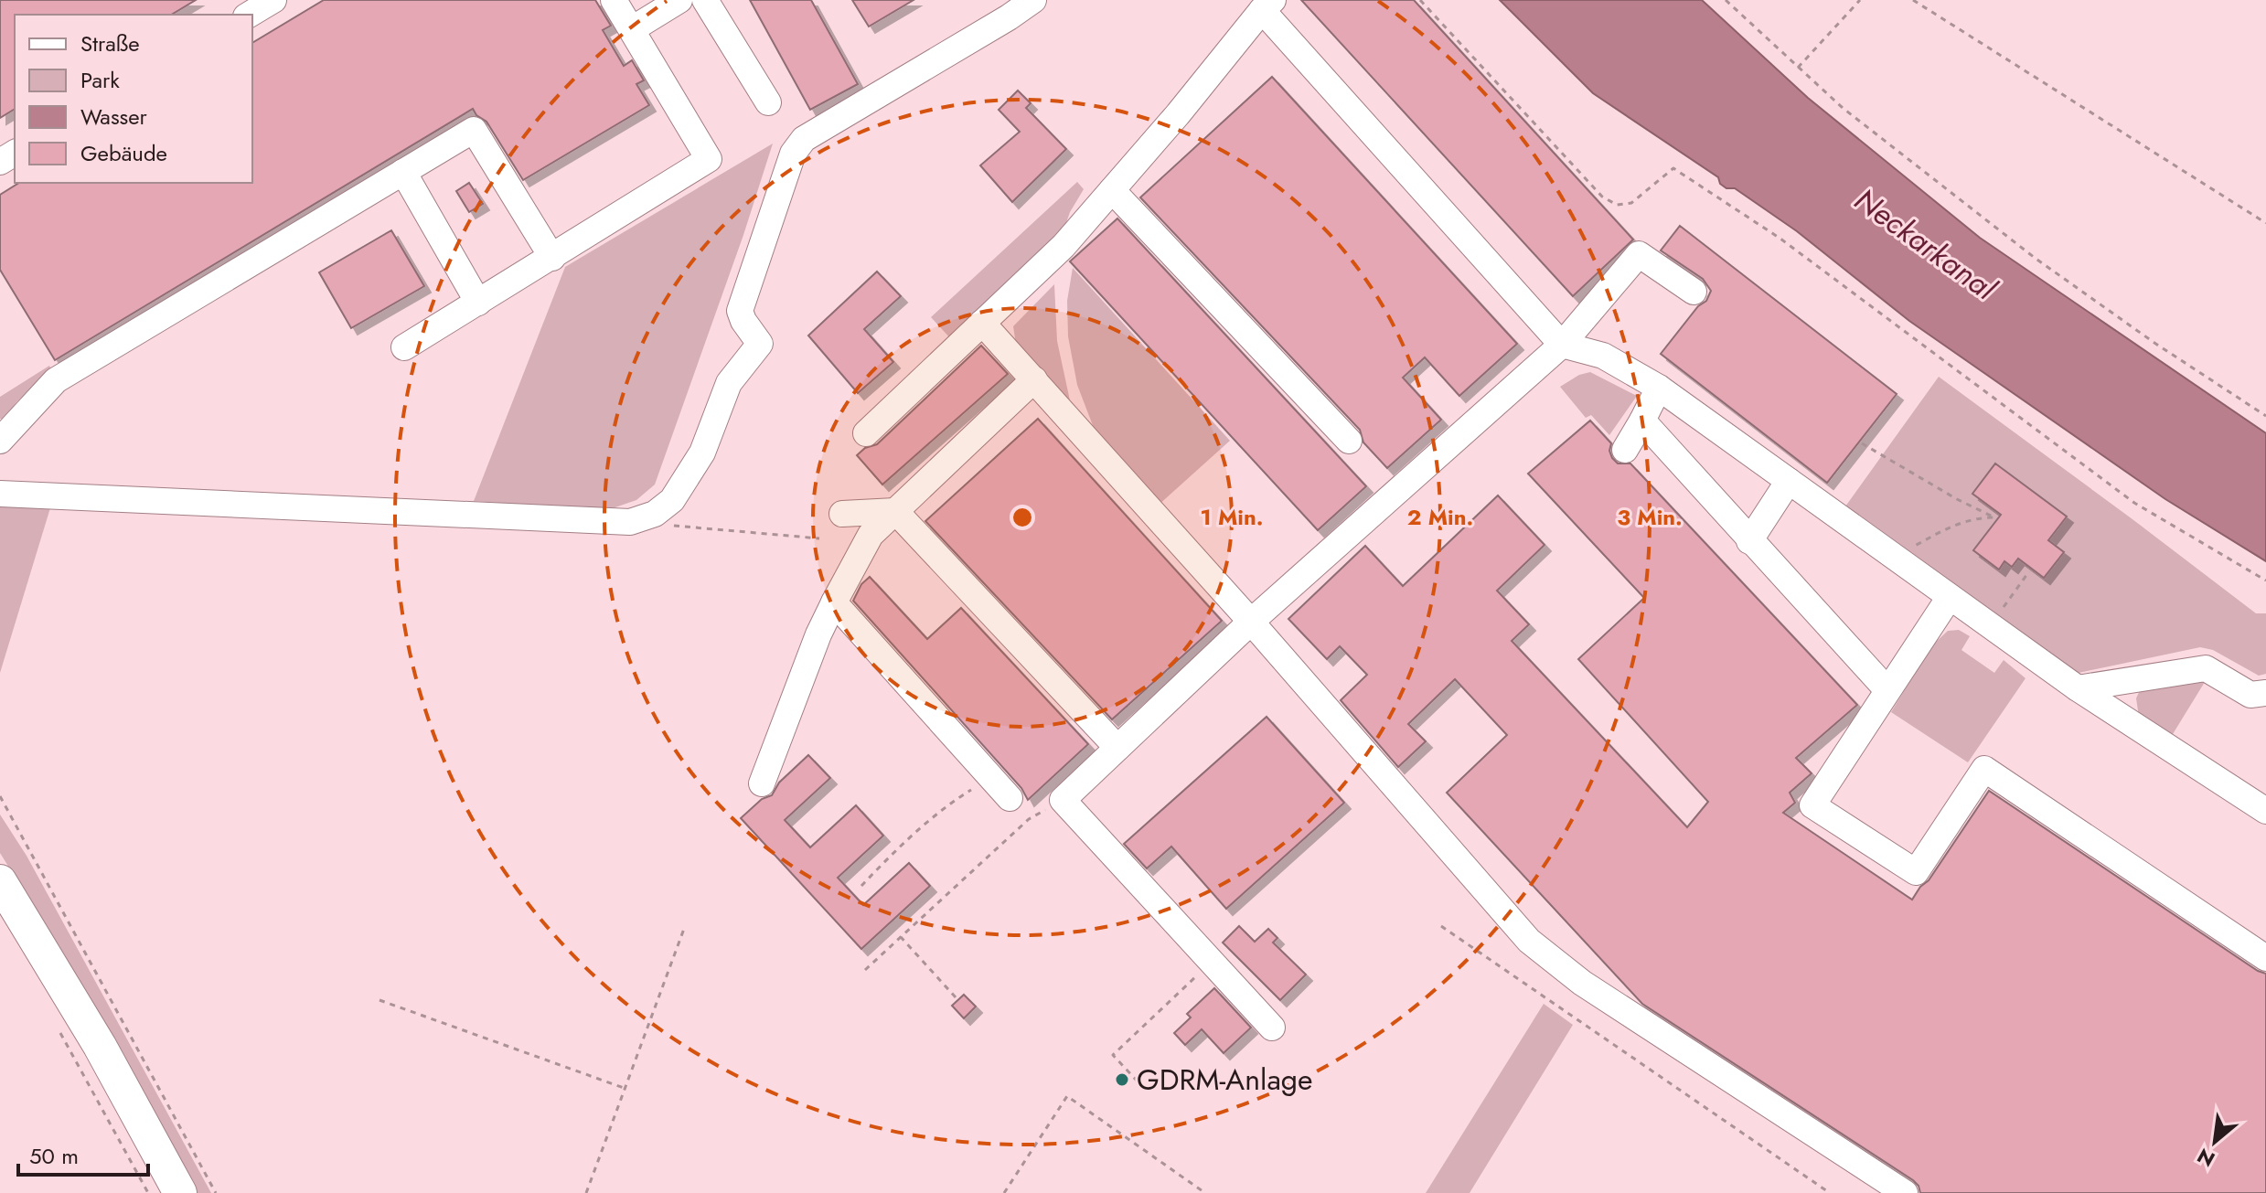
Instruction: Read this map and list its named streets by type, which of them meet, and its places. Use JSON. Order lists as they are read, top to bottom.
{
  "water": ["Neckarkanal"],
  "places": ["GDRM-Anlage"],
  "legend": [
    "Straße",
    "Park",
    "Wasser",
    "Gebäude"
  ],
  "scale_bar": "50 m",
  "north": "bottom left",
  "rings": ["1 Min.", "2 Min.", "3 Min."]
}
